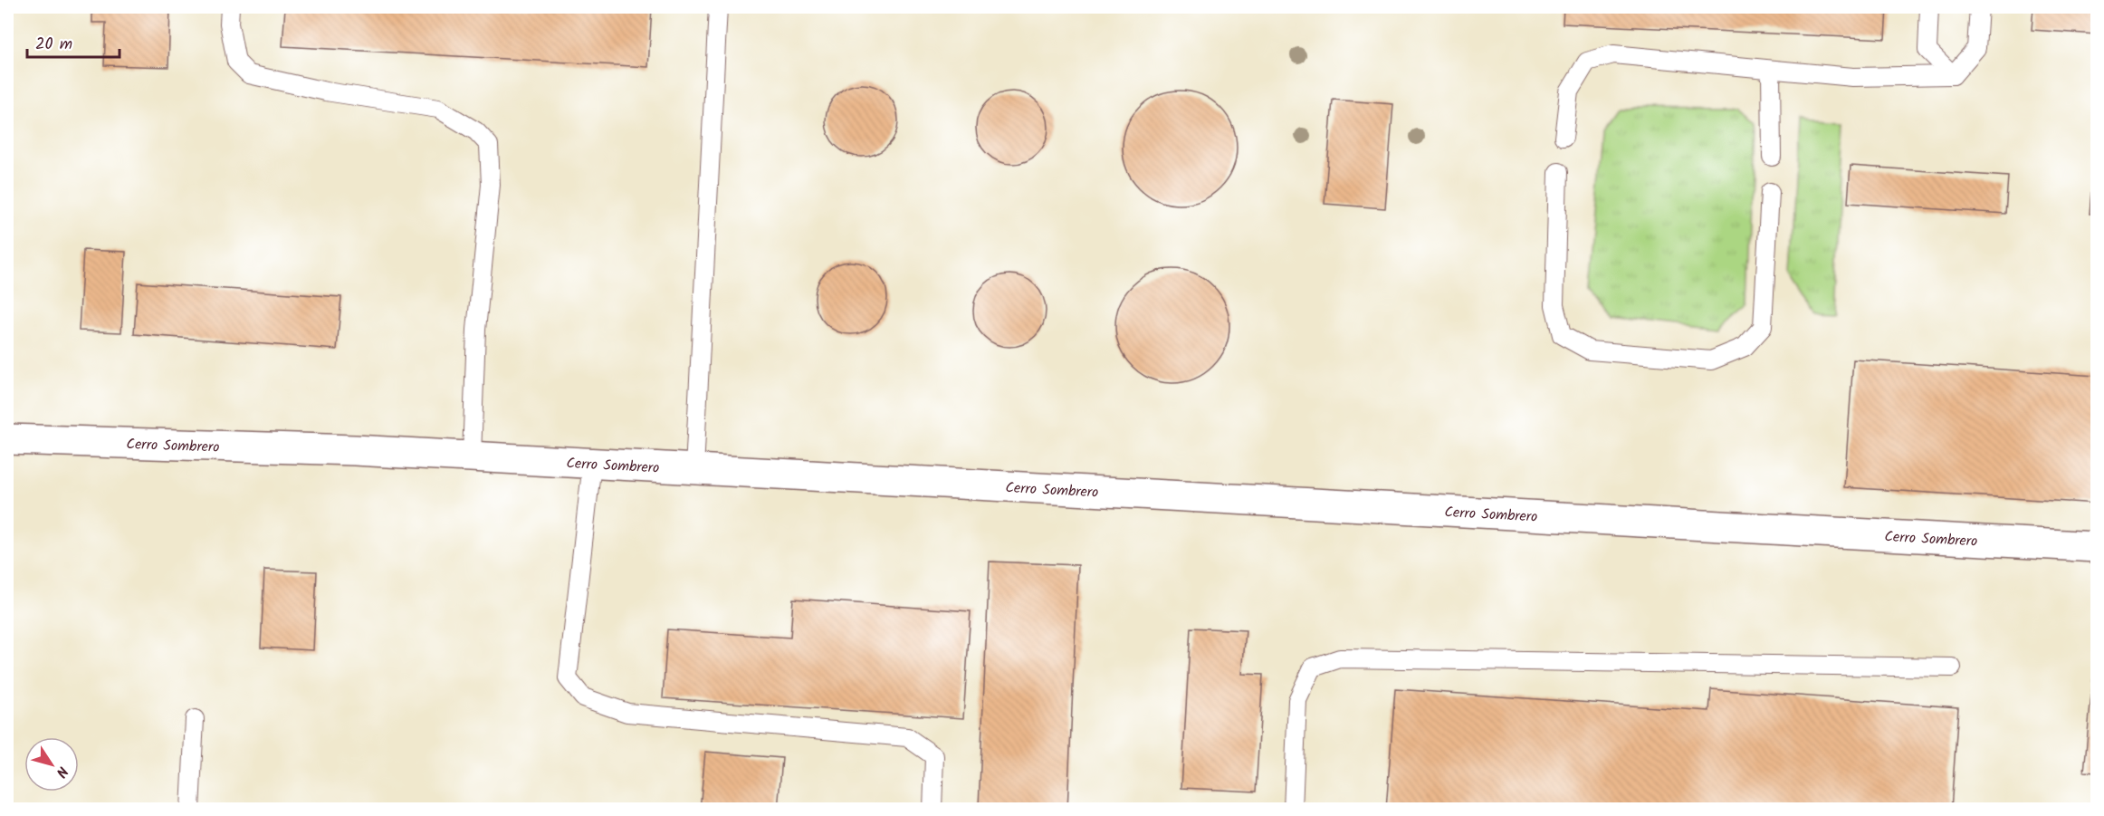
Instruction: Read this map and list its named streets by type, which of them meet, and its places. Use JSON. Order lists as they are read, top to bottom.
{
  "streets": {
    "street": ["Cerro Sombrero"]
  },
  "scale_bar": "20 m",
  "north": "bottom right"
}
